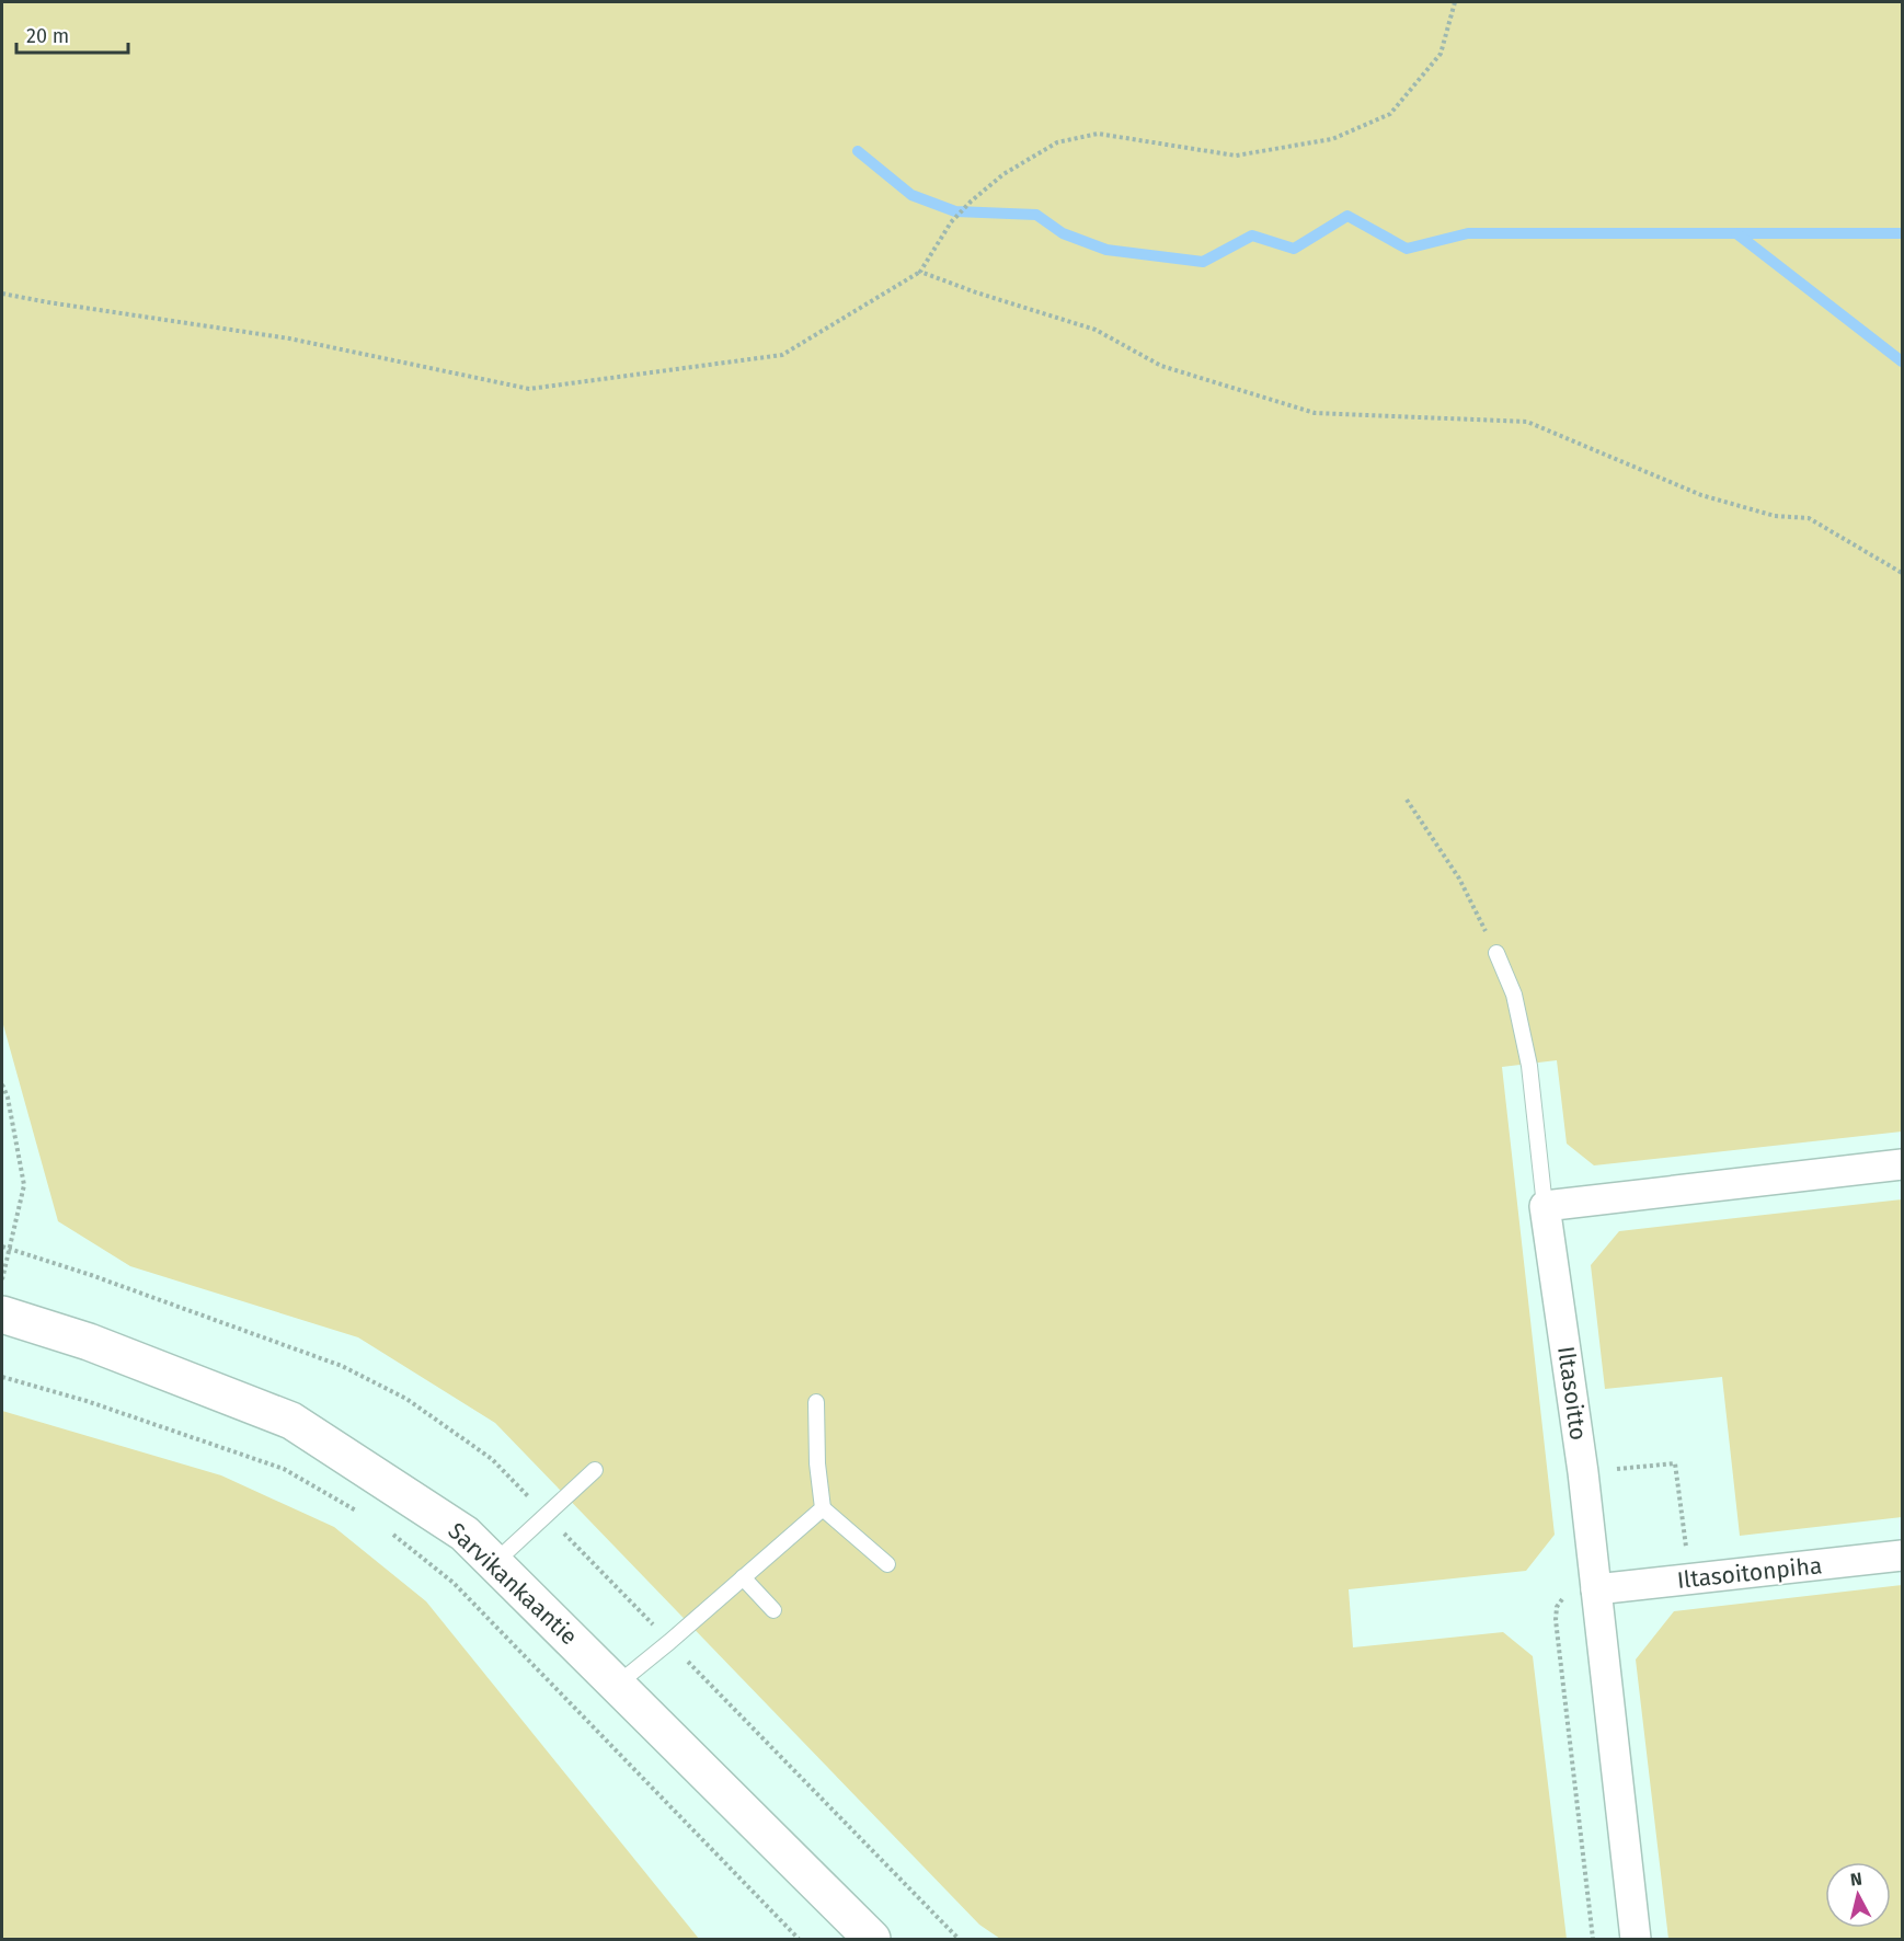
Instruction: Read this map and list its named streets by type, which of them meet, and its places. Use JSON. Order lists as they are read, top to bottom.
{
  "streets": {
    "street": ["Iltasoitto", "Iltasoitonpiha", "Sarvikankaantie"]
  },
  "crossings": [
    ["Iltasoitto", "Iltasoitonpiha"]
  ],
  "scale_bar": "20 m",
  "north": "top"
}
